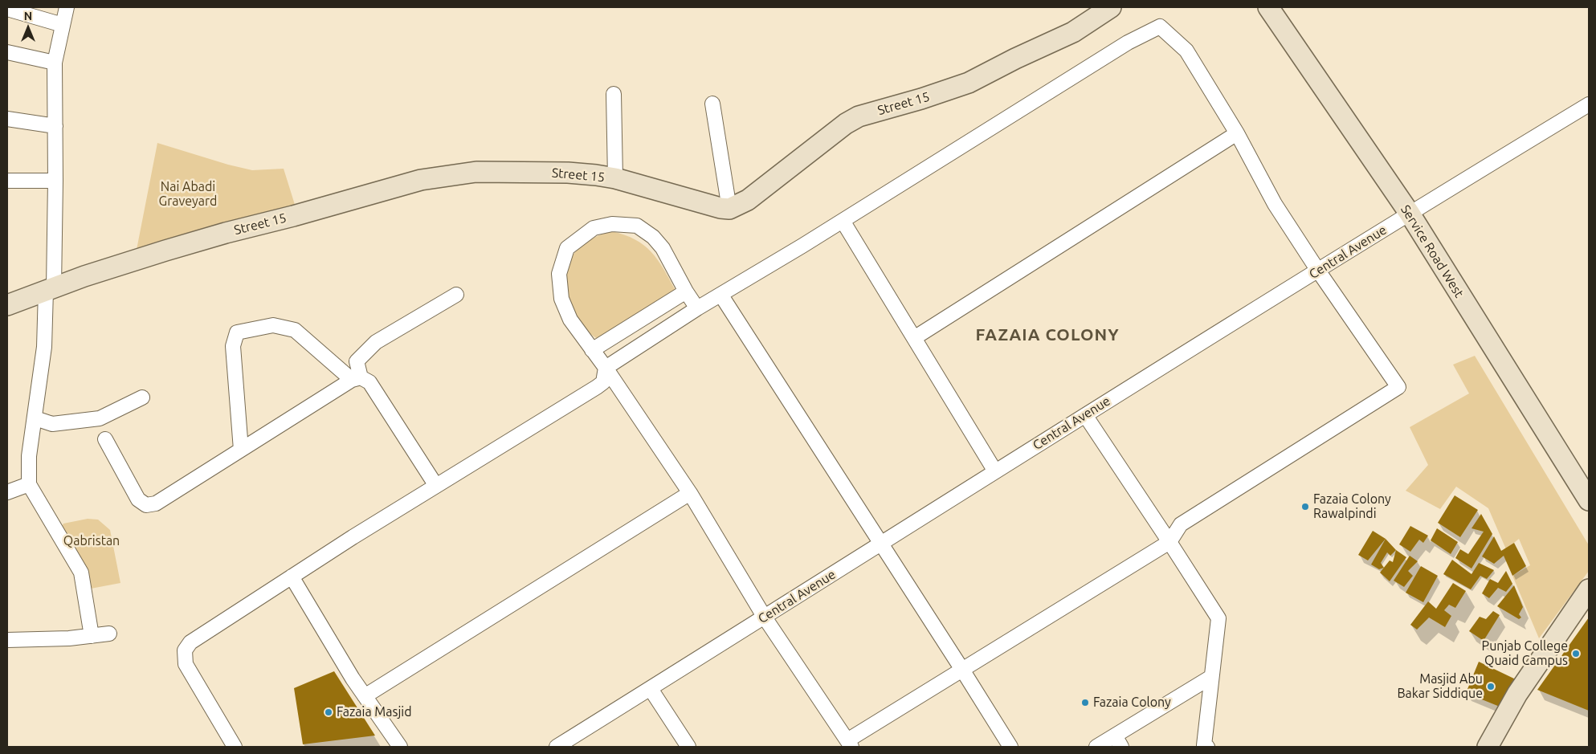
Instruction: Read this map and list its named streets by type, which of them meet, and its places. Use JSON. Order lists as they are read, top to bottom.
{
  "streets": {
    "street": ["Street 15", "Service Road West", "Central Avenue"]
  },
  "crossings": [
    ["Service Road West", "Central Avenue"]
  ],
  "districts": ["FAZAIA COLONY"],
  "parks": ["Nai Abadi Graveyard", "Qabristan"],
  "places": [
    "Fazaia Colony Rawalpindi",
    "Punjab College Quaid Campus",
    "Masjid Abu Bakar Siddique",
    "Fazaia Colony",
    "Fazaia Masjid"
  ],
  "north": "top"
}
